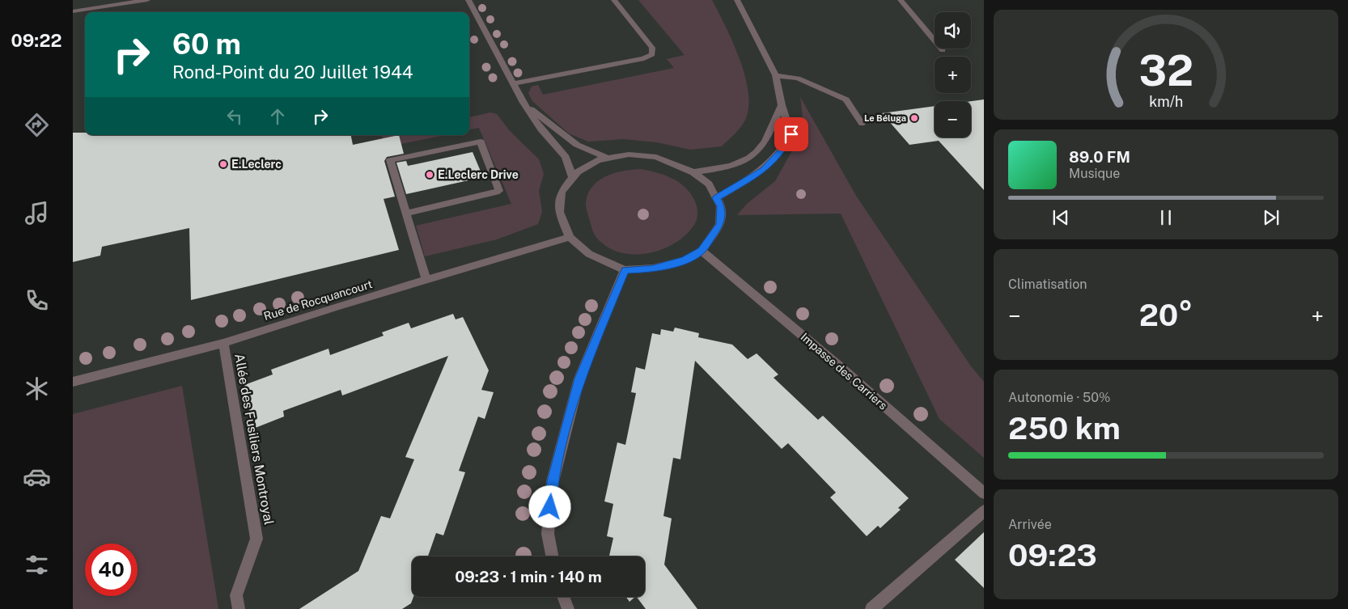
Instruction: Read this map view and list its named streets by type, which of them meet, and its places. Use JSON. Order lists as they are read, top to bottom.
{
  "streets": {
    "street": ["Rue de Rocquancourt", "Impasse des Carriers", "Allée des Fusiliers Montroyal"]
  },
  "crossings": [
    ["Rue de Rocquancourt", "Impasse des Carriers"],
    ["Rue de Rocquancourt", "Allée des Fusiliers Montroyal"]
  ],
  "places": ["Le Béluga", "E.Leclerc", "E.Leclerc Drive"],
  "page": {
    "tabs": "09:22",
    "map_buttons": ["+", "−"],
    "turn": ["60 m", "Rond-Point du 20 Juillet 1944"],
    "song": ["89.0 FM", "Musique"],
    "tile": [
      "Climatisation",
      ["Autonomie · 50%", "250 km"],
      ["Arrivée", "09:23"]
    ],
    "heat": ["−", "20°", "+"],
    "limit": "40",
    "trip": "09:23 · 1 min · 140 m",
    "gauge": ["32", "km/h"]
  }
}
